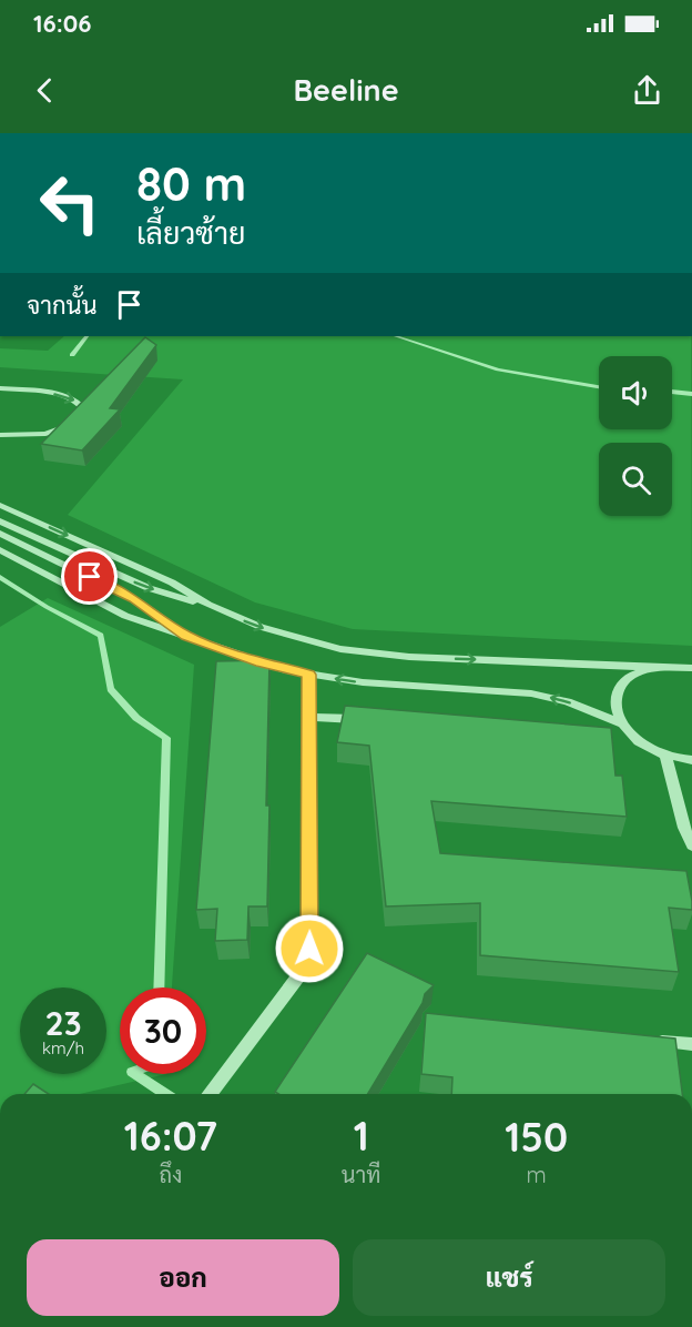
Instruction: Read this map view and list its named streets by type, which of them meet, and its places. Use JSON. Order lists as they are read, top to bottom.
{
  "page": {
    "status": "16:06",
    "header": "Beeline",
    "turn": ["80 m", "เลี้ยวซ้าย"],
    "then": "จากนั้น",
    "speed": "23 km/h",
    "limit": "30",
    "eta": [
      "16:07",
      "ถึง",
      "1",
      "นาที",
      "150",
      "m"
    ],
    "buttons": ["ออก", "แชร์"]
  }
}
